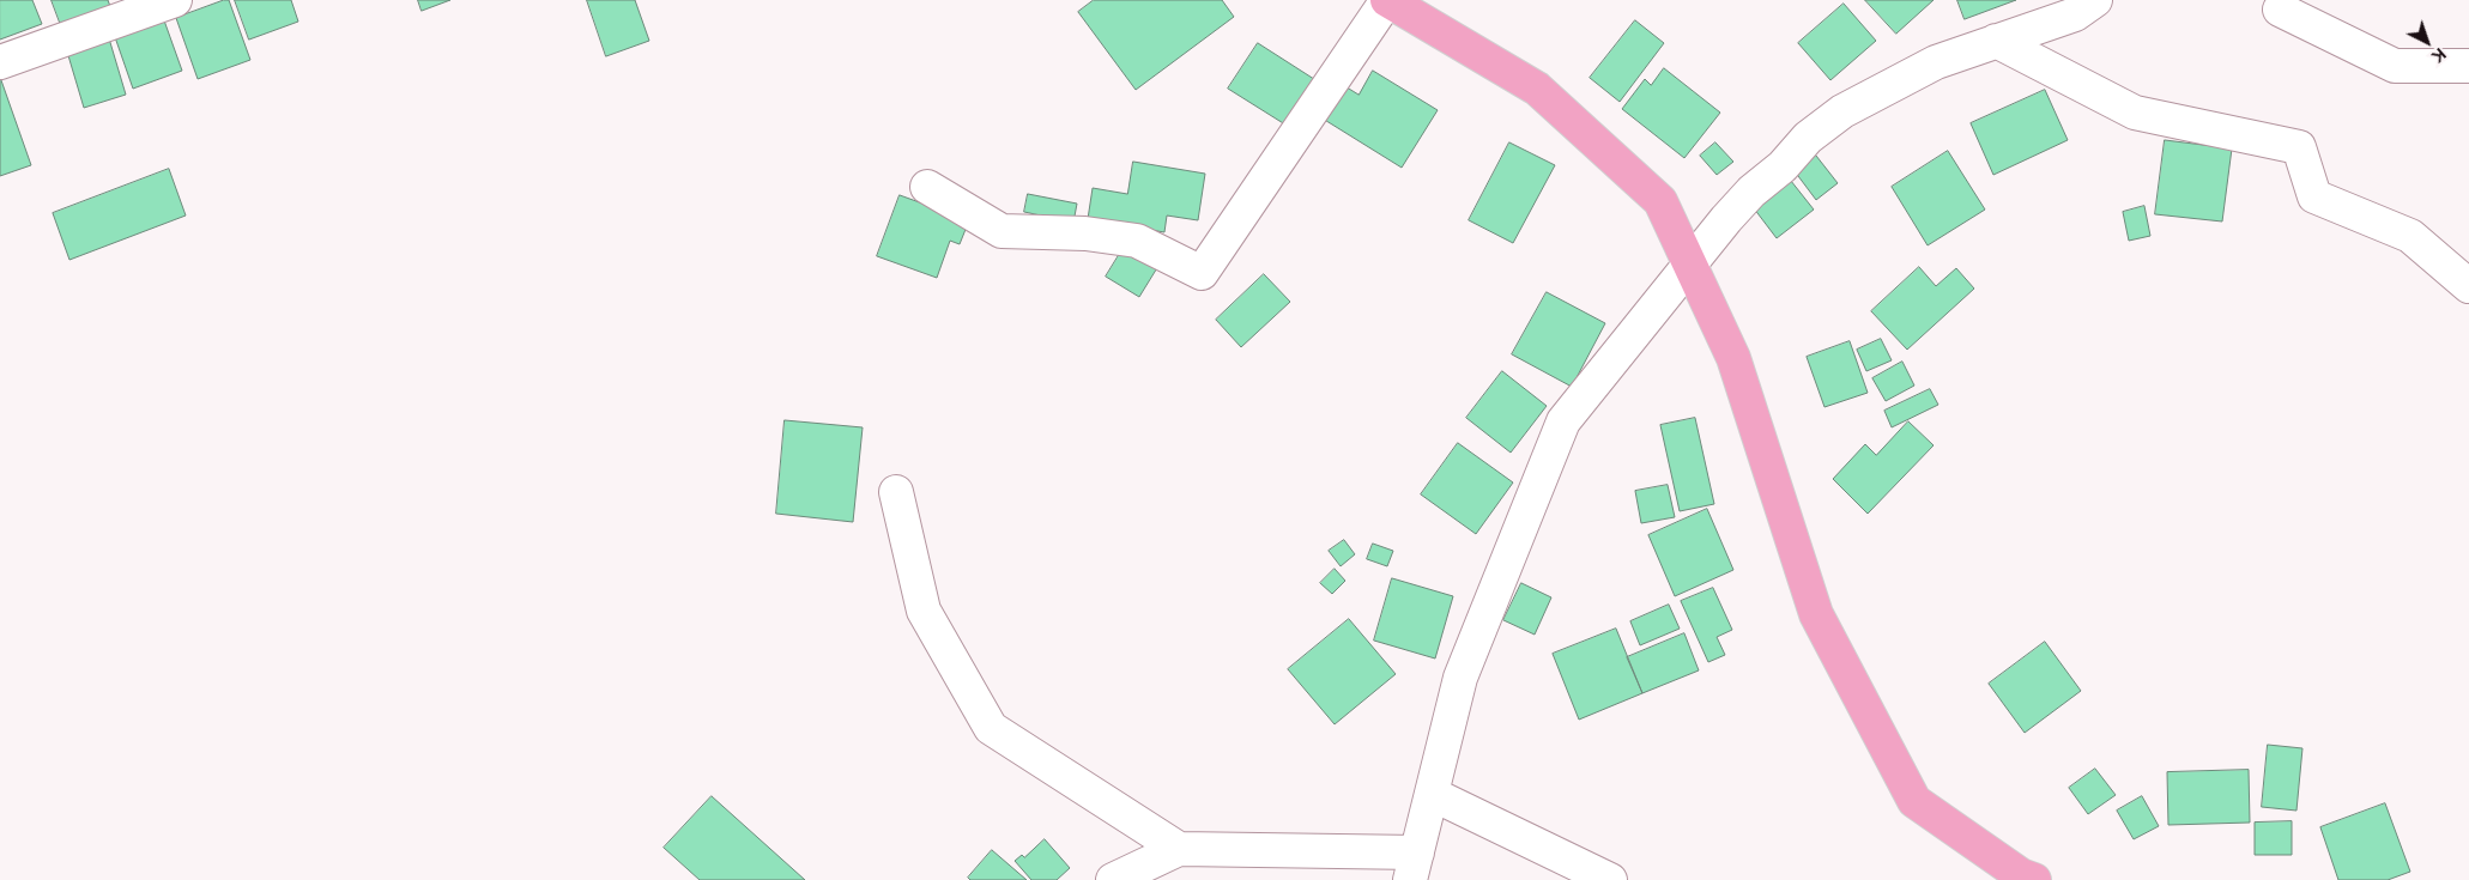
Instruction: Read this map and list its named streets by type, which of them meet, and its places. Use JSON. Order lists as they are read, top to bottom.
{
  "north": "bottom right"
}
